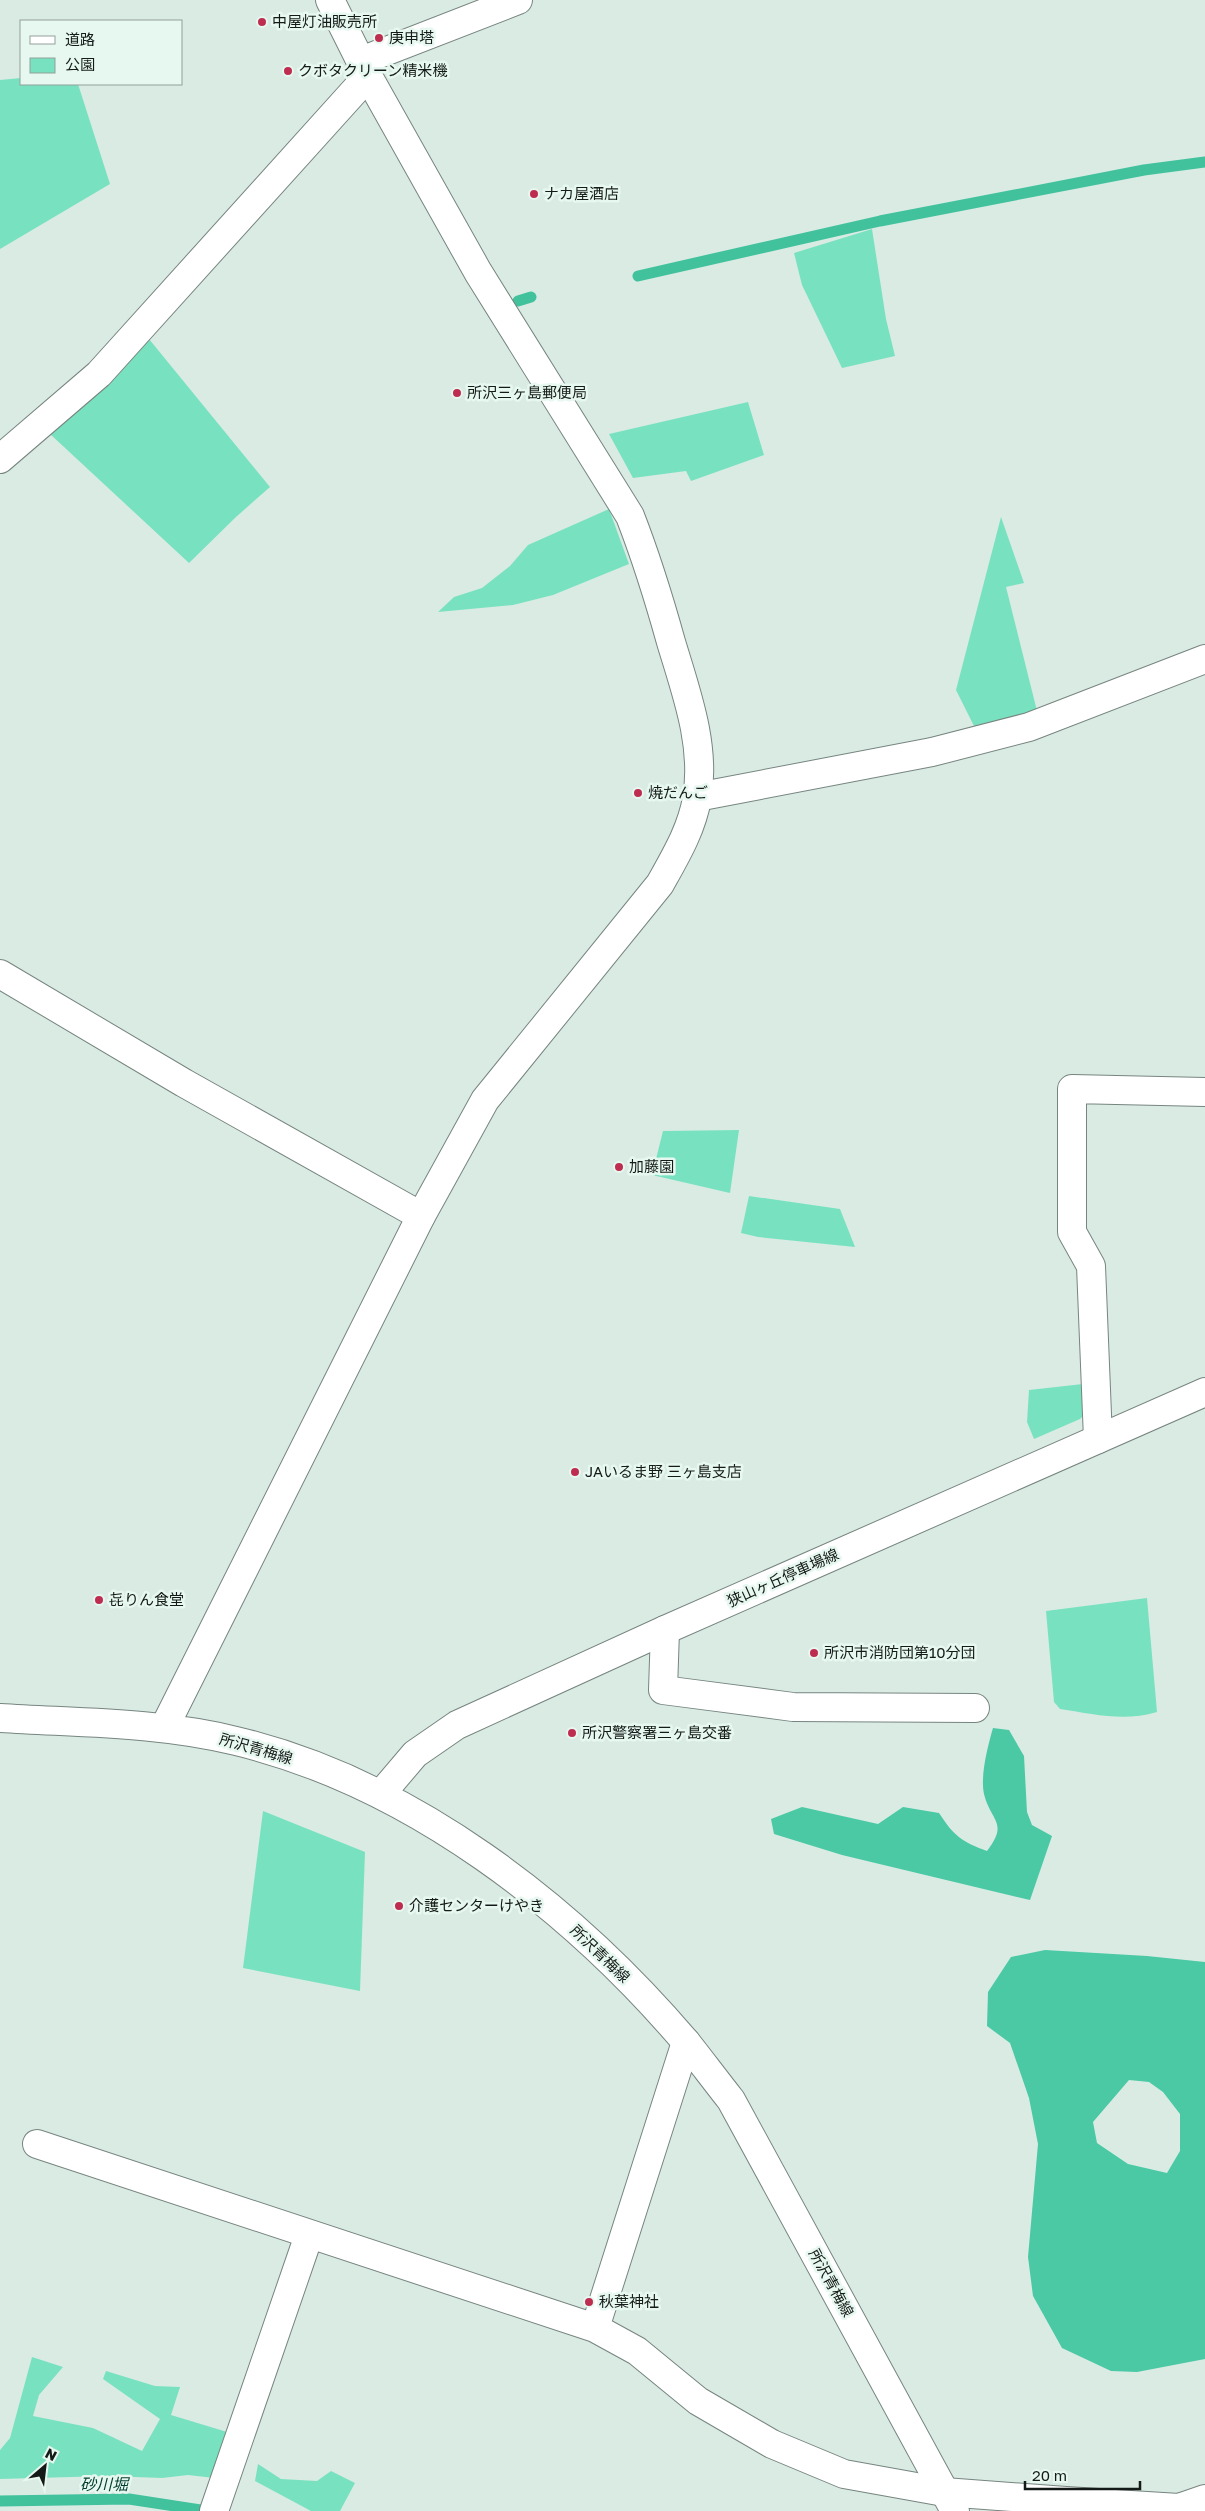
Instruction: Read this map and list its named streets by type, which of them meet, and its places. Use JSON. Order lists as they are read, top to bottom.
{
  "streets": {
    "street": ["狭山ヶ丘停車場線", "所沢青梅線"]
  },
  "crossings": [
    ["狭山ヶ丘停車場線", "所沢青梅線"]
  ],
  "water": ["砂川堀"],
  "places": [
    "中屋灯油販売所",
    "庚申塔",
    "クボタクリーン精米機",
    "ナカ屋酒店",
    "所沢三ヶ島郵便局",
    "焼だんご",
    "加藤園",
    "JAいるま野 三ヶ島支店",
    "㐂りん食堂",
    "所沢市消防団第10分団",
    "所沢警察署三ヶ島交番",
    "介護センターけやき",
    "秋葉神社"
  ],
  "legend": ["道路", "公園"],
  "scale_bar": "20 m",
  "north": "top right"
}
